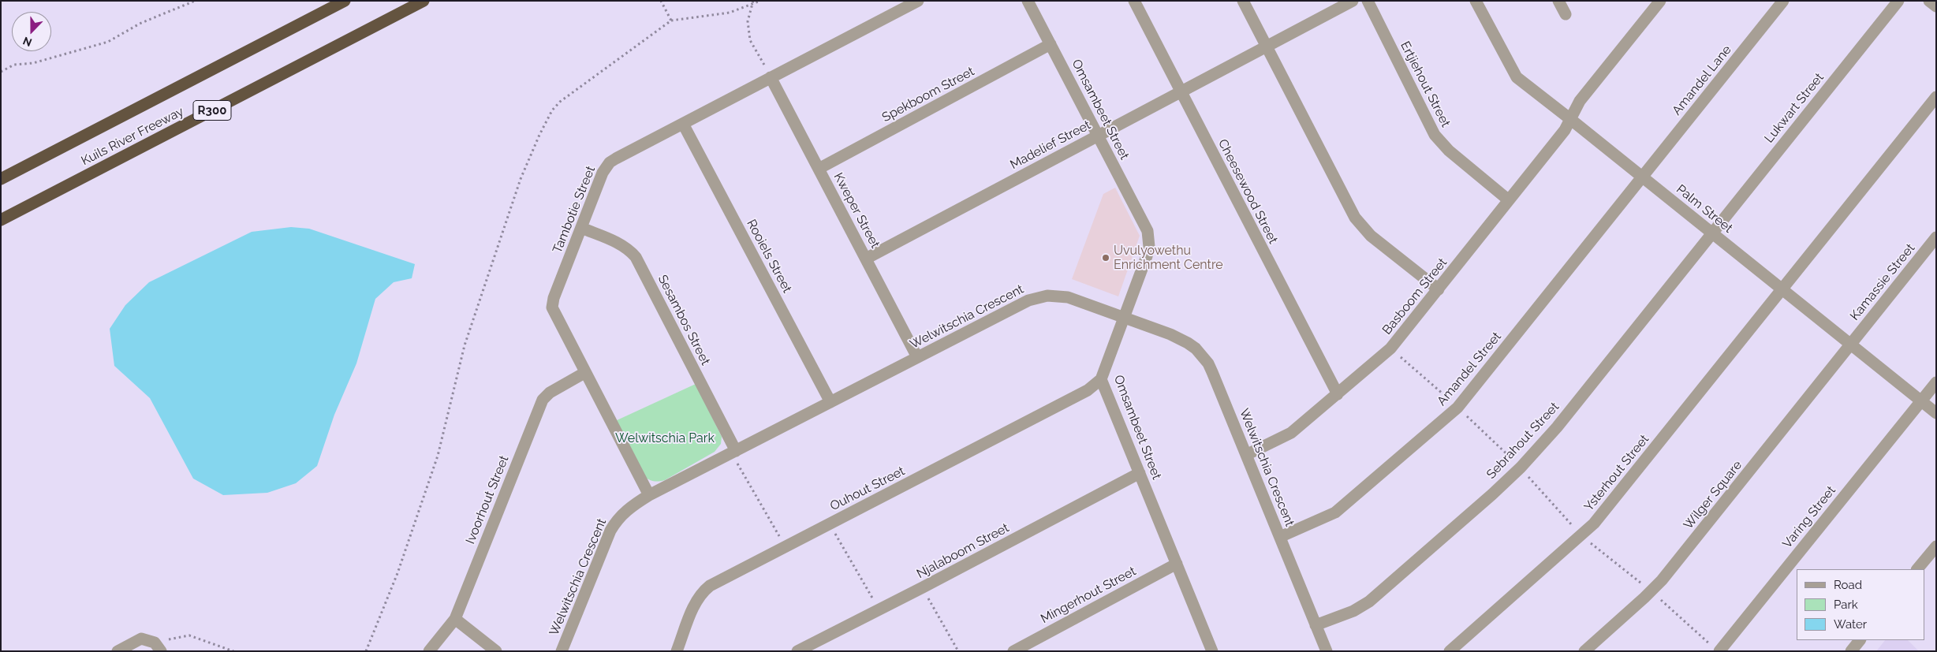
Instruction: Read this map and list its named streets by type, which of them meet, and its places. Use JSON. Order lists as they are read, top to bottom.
{
  "streets": {
    "highway": ["R300", "Kuils River Freeway"],
    "street": [
      "Amandel Lane",
      "Ertjiehout Street",
      "Spekboom Street",
      "Lukwart Street",
      "Omsambeet Street",
      "Madelief Street",
      "Cheesewood Street",
      "Palm Street",
      "Tambotie Street",
      "Kweper Street",
      "Rooiels Street",
      "Kamassie Street",
      "Basboom Street",
      "Welwitschia Crescent",
      "Sesambos Street",
      "Amandel Street",
      "Sebrahout Street",
      "Ysterhout Street",
      "Ouhout Street",
      "Wilger Square",
      "Ivoorhout Street",
      "Varing Street",
      "Njalaboom Street",
      "Mingerhout Street"
    ]
  },
  "crossings": [
    ["Amandel Lane", "Palm Street"],
    ["Amandel Lane", "Amandel Street"],
    ["Ertjiehout Street", "Basboom Street"],
    ["Spekboom Street", "Omsambeet Street"],
    ["Spekboom Street", "Kweper Street"],
    ["Lukwart Street", "Palm Street"],
    ["Lukwart Street", "Sebrahout Street"],
    ["Omsambeet Street", "Madelief Street"],
    ["Omsambeet Street", "Welwitschia Crescent"],
    ["Omsambeet Street", "Ouhout Street"],
    ["Omsambeet Street", "Njalaboom Street"],
    ["Omsambeet Street", "Mingerhout Street"],
    ["Madelief Street", "Cheesewood Street"],
    ["Madelief Street", "Kweper Street"],
    ["Cheesewood Street", "Basboom Street"],
    ["Palm Street", "Kamassie Street"],
    ["Palm Street", "Basboom Street"],
    ["Palm Street", "Amandel Street"],
    ["Palm Street", "Sebrahout Street"],
    ["Palm Street", "Ysterhout Street"],
    ["Palm Street", "Wilger Square"],
    ["Palm Street", "Varing Street"],
    ["Tambotie Street", "Kweper Street"],
    ["Tambotie Street", "Rooiels Street"],
    ["Tambotie Street", "Welwitschia Crescent"],
    ["Tambotie Street", "Sesambos Street"],
    ["Tambotie Street", "Ivoorhout Street"],
    ["Kweper Street", "Welwitschia Crescent"],
    ["Rooiels Street", "Welwitschia Crescent"],
    ["Kamassie Street", "Wilger Square"],
    ["Basboom Street", "Welwitschia Crescent"],
    ["Welwitschia Crescent", "Sesambos Street"],
    ["Welwitschia Crescent", "Amandel Street"],
    ["Welwitschia Crescent", "Sebrahout Street"]
  ],
  "parks": ["Welwitschia Park"],
  "places": ["Uvulyowethu Enrichment Centre"],
  "legend": ["Road", "Park", "Water"],
  "north": "bottom"
}
